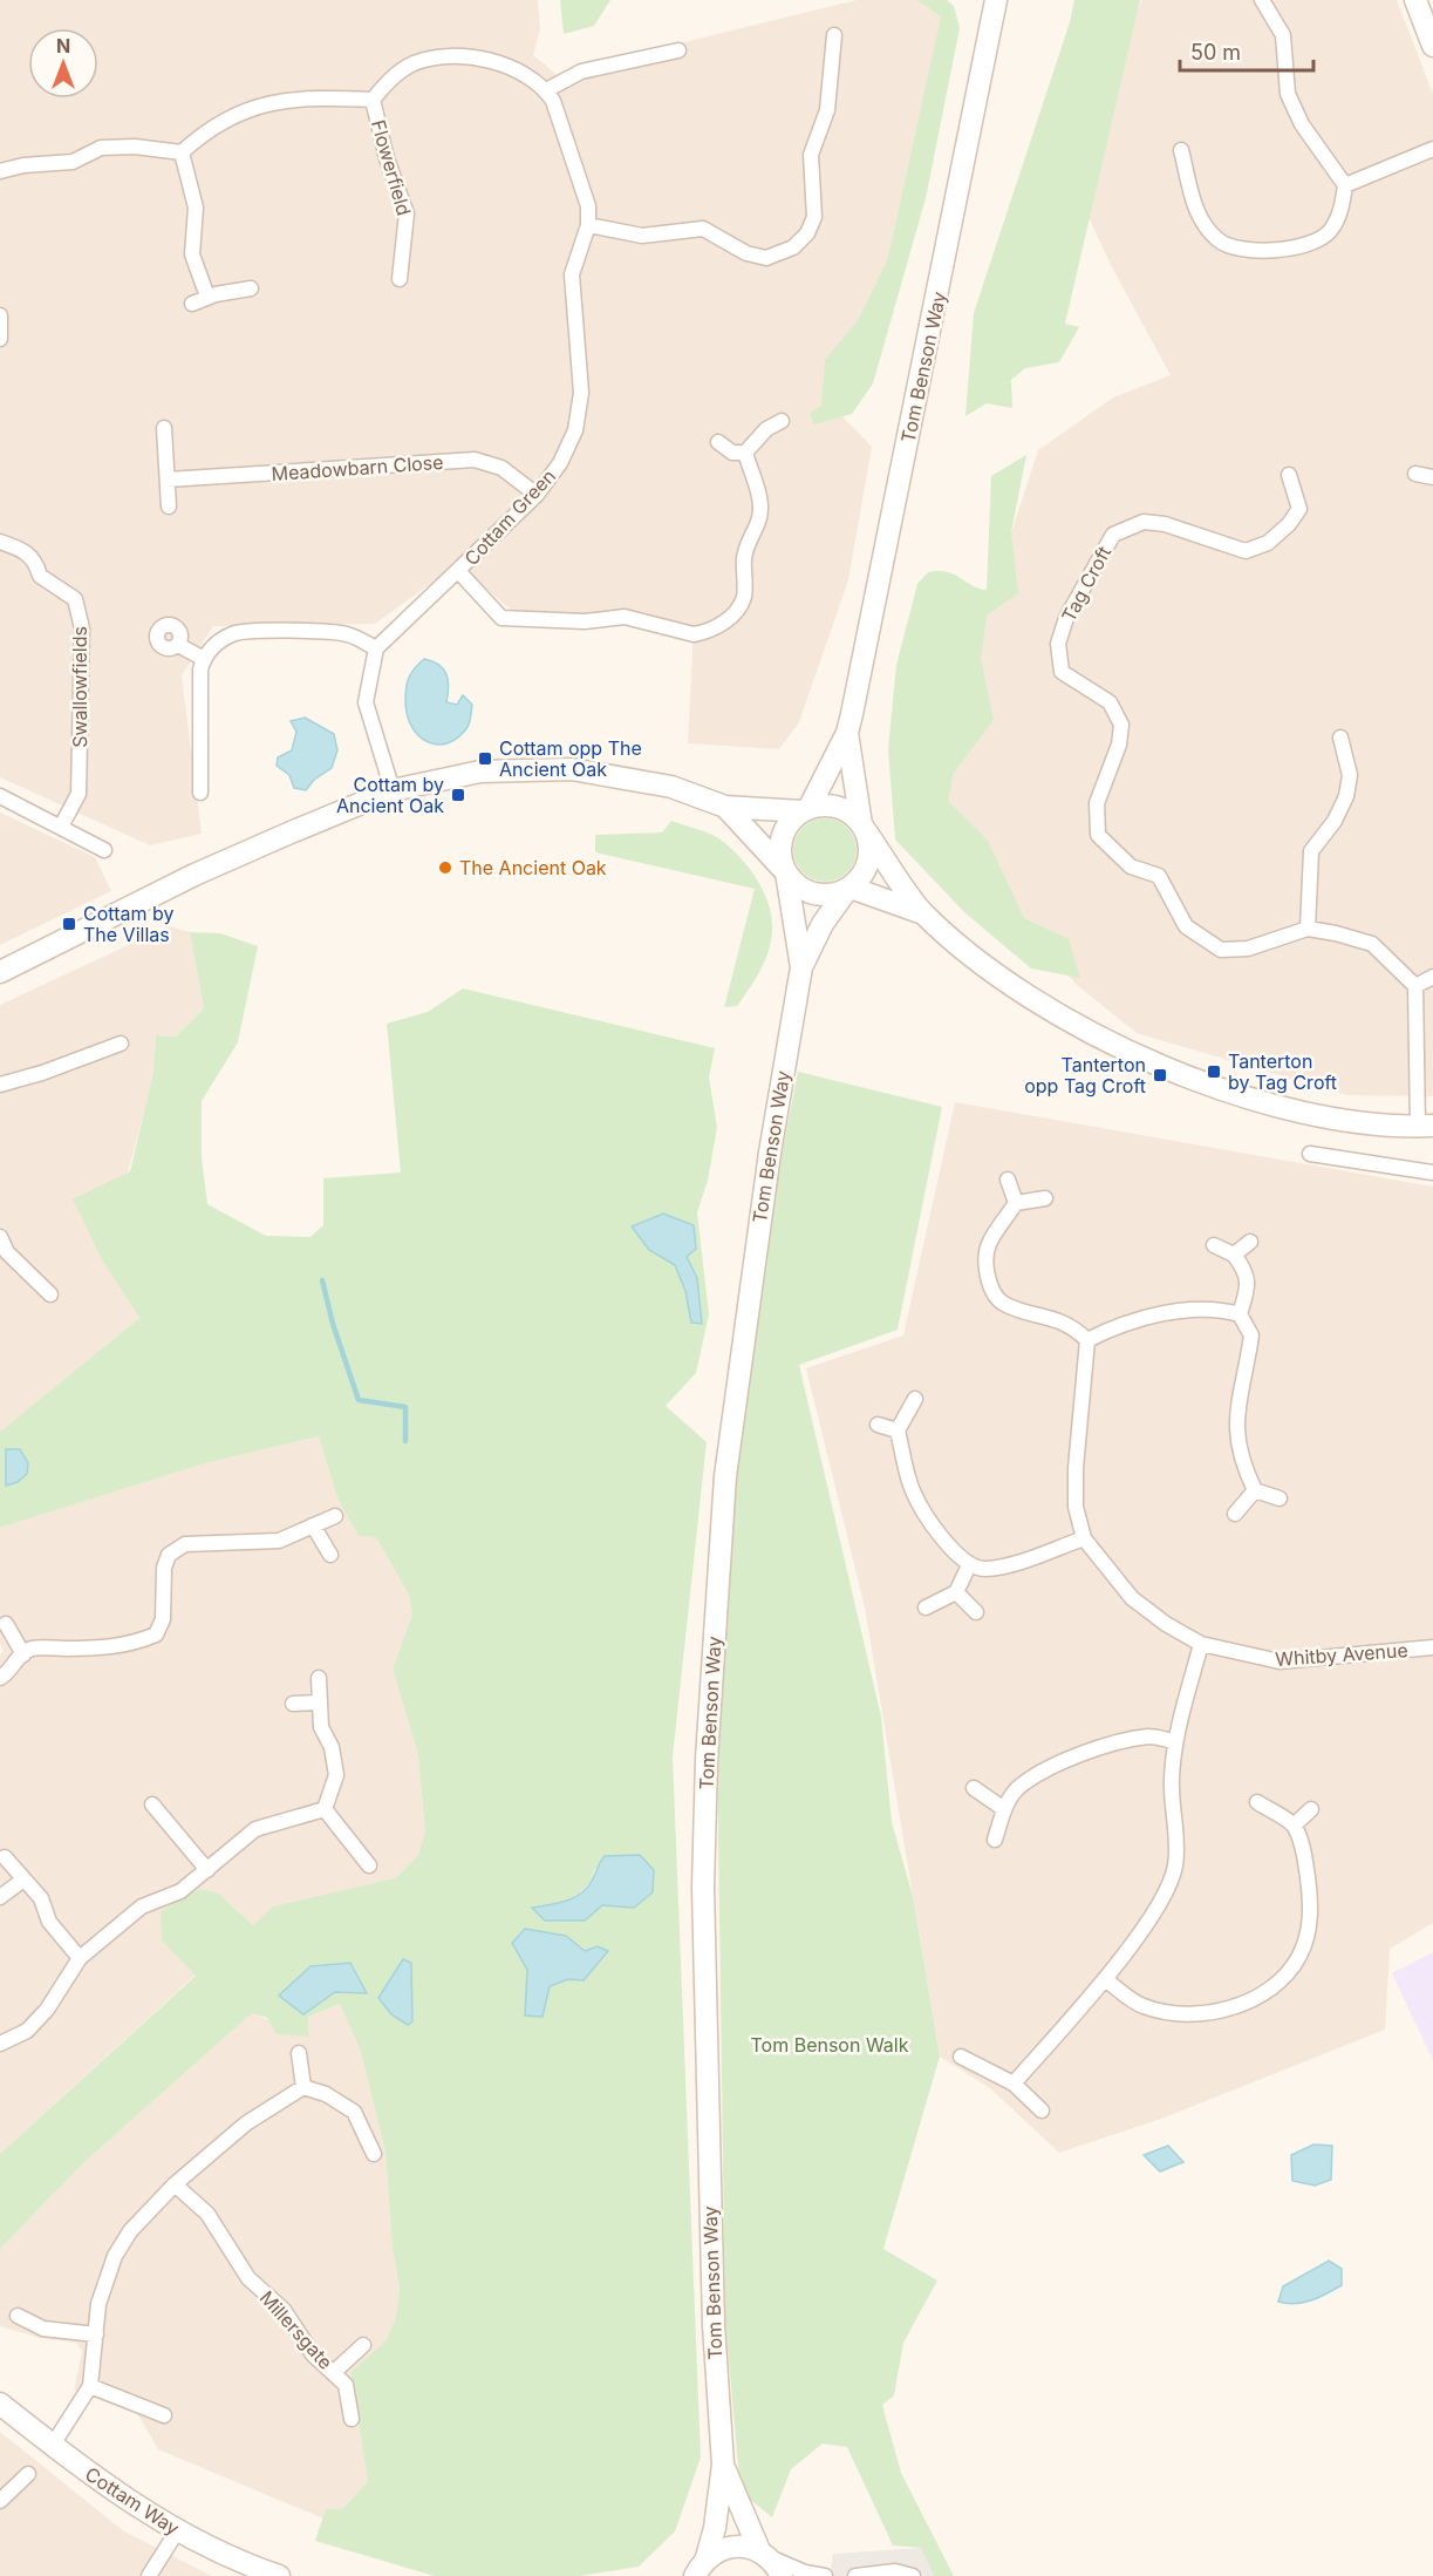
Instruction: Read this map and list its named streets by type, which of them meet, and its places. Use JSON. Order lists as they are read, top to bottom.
{
  "streets": {
    "main road": ["Tom Benson Way", "Cottam Way"],
    "street": [
      "Flowerfield",
      "Meadowbarn Close",
      "Cottam Green",
      "Tag Croft",
      "Swallowfields",
      "Whitby Avenue",
      "Millersgate"
    ]
  },
  "crossings": [
    ["Flowerfield", "Cottam Green"],
    ["Meadowbarn Close", "Cottam Green"]
  ],
  "parks": ["Tom Benson Walk"],
  "places": {
    "transit": [
      "Cottam opp The Ancient Oak",
      "Cottam by Ancient Oak",
      "Cottam by The Villas",
      "Tanterton by Tag Croft",
      "Tanterton opp Tag Croft"
    ],
    "other": ["The Ancient Oak"]
  },
  "scale_bar": "50 m",
  "north": "top"
}
